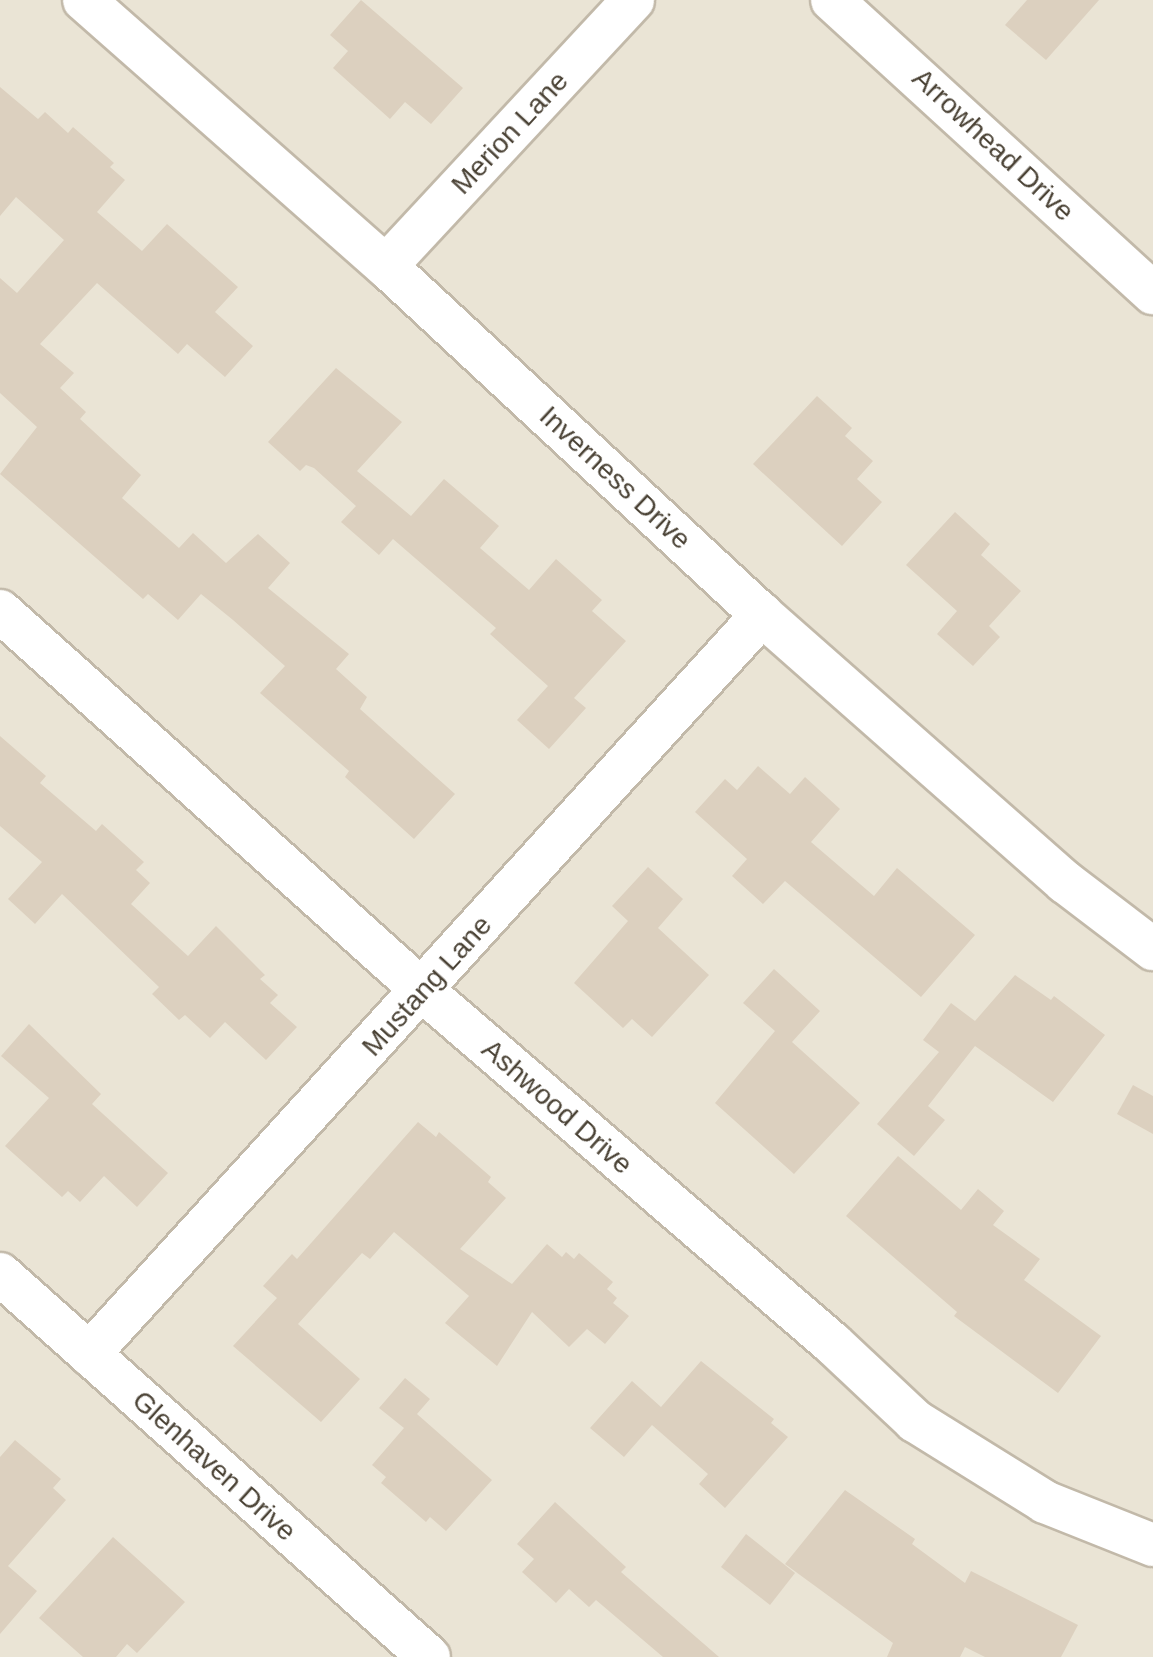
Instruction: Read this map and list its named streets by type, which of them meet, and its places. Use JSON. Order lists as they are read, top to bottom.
{
  "streets": {
    "street": [
      "Merion Lane",
      "Arrowhead Drive",
      "Inverness Drive",
      "Mustang Lane",
      "Ashwood Drive",
      "Glenhaven Drive"
    ]
  },
  "crossings": [
    ["Merion Lane", "Inverness Drive"],
    ["Inverness Drive", "Mustang Lane"],
    ["Mustang Lane", "Ashwood Drive"],
    ["Mustang Lane", "Glenhaven Drive"]
  ]
}
